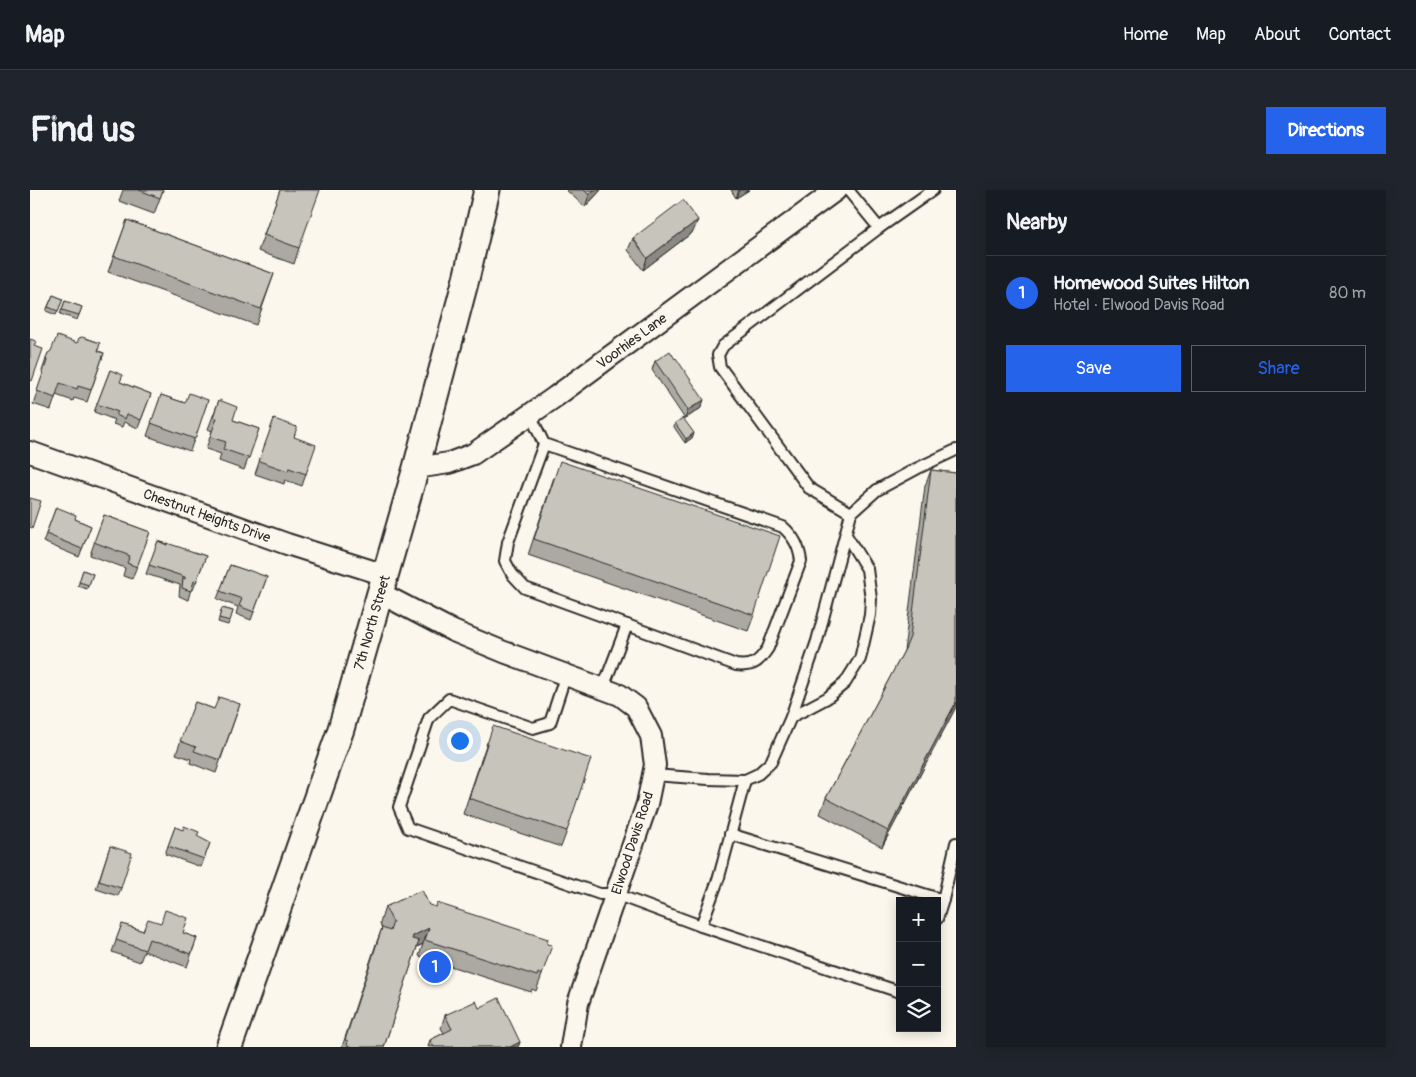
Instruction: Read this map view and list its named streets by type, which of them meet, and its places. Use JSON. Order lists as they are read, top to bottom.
{
  "streets": {
    "street": [
      "Voorhies Lane",
      "Chestnut Heights Drive",
      "7th North Street",
      "Elwood Davis Road"
    ]
  },
  "crossings": [
    ["Voorhies Lane", "7th North Street"],
    ["Chestnut Heights Drive", "7th North Street"],
    ["Chestnut Heights Drive", "Elwood Davis Road"],
    ["7th North Street", "Elwood Davis Road"]
  ],
  "page": {
    "header": "Map",
    "nav": [
      "Home",
      "Map",
      "About",
      "Contact"
    ],
    "buttons": [
      "Directions",
      ["Save", "Share"]
    ],
    "title": "Find us",
    "heading": "Nearby",
    "list": [
      {
        "mark": "1",
        "name": "Homewood Suites Hilton",
        "note": "Hotel · Elwood Davis Road",
        "value": "80 m"
      }
    ],
    "map_buttons": ["+", "−"],
    "pins": "1"
  }
}
